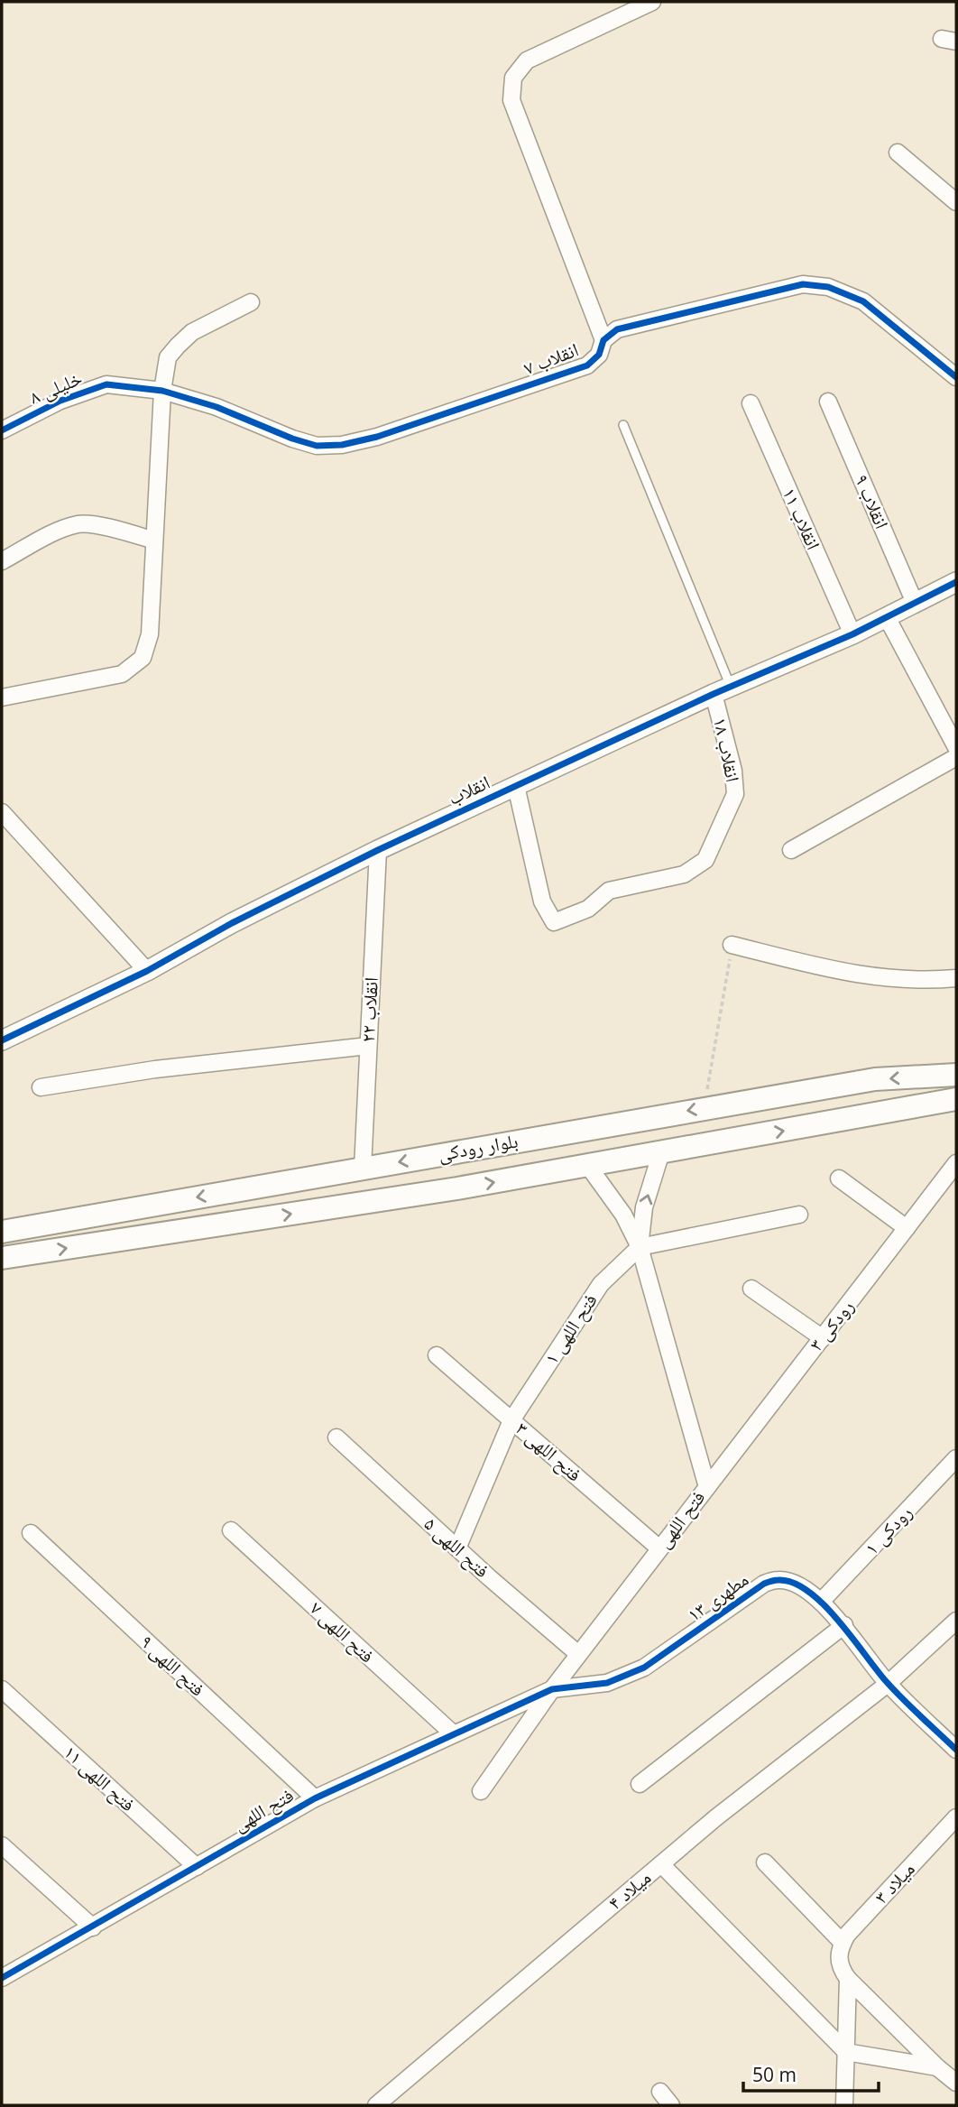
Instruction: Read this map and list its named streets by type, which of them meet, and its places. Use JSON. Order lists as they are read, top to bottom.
{
  "streets": {
    "main road": ["بلوار رودکی"],
    "street": [
      "انقلاب ۷",
      "خلیلی ۸",
      "انقلاب ۹",
      "انقلاب ۱۱",
      "انقلاب ۱۸",
      "انقلاب",
      "انقلاب ۲۲",
      "رودکی ۳",
      "فتح اللهی ۱",
      "فتح اللهی ۳",
      "فتح اللهی",
      "رودکی ۱",
      "فتح اللهی ۵",
      "مطهری ۱۳",
      "فتح اللهی ۷",
      "فتح اللهی ۹",
      "فتح اللهی ۱۱",
      "میلاد ۳",
      "میلاد ۴"
    ]
  },
  "crossings": [
    ["انقلاب ۷", "خلیلی ۸"],
    ["انقلاب ۹", "انقلاب"],
    ["انقلاب ۱۱", "انقلاب"],
    ["انقلاب ۱۸", "انقلاب"],
    ["انقلاب", "انقلاب ۲۲"],
    ["انقلاب ۲۲", "بلوار رودکی"],
    ["رودکی ۳", "فتح اللهی"],
    ["فتح اللهی ۱", "فتح اللهی ۳"],
    ["فتح اللهی ۱", "فتح اللهی"],
    ["فتح اللهی ۱", "فتح اللهی ۵"],
    ["فتح اللهی ۳", "فتح اللهی"],
    ["فتح اللهی", "فتح اللهی ۵"],
    ["فتح اللهی", "مطهری ۱۳"],
    ["فتح اللهی", "فتح اللهی ۷"],
    ["فتح اللهی", "فتح اللهی ۹"],
    ["فتح اللهی", "فتح اللهی ۱۱"],
    ["رودکی ۱", "مطهری ۱۳"],
    ["مطهری ۱۳", "میلاد ۴"]
  ],
  "scale_bar": "50 m"
}
